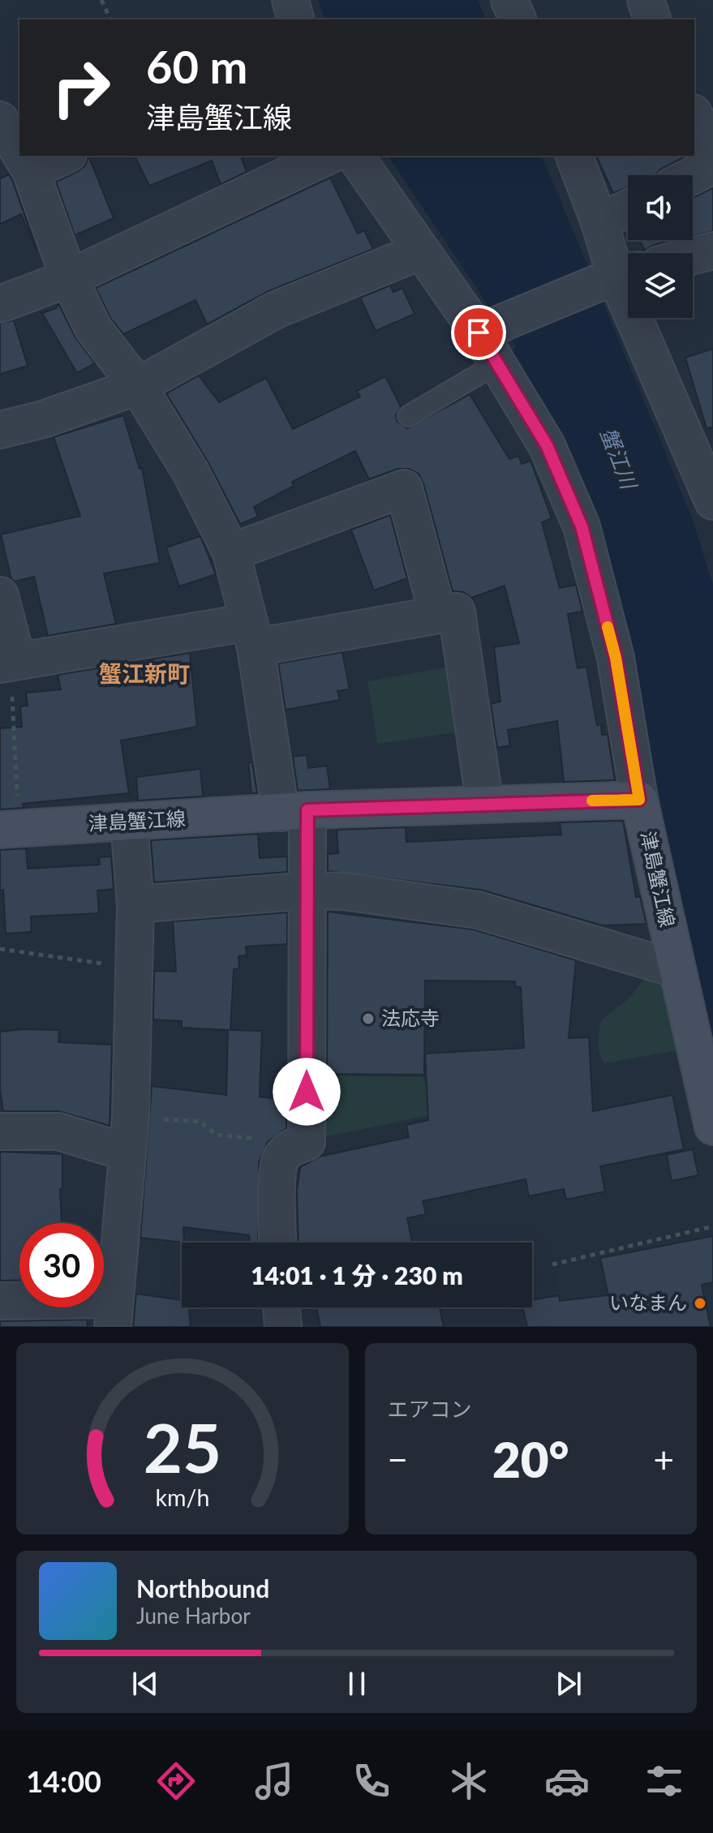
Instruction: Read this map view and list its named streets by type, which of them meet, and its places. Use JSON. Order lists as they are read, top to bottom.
{
  "streets": {
    "main road": ["津島蟹江線"]
  },
  "districts": ["蟹江新町"],
  "water": ["蟹江川"],
  "places": ["法応寺", "いなまん"],
  "page": {
    "turn": ["60 m", "津島蟹江線"],
    "limit": "30",
    "trip": "14:01 · 1 分 · 230 m",
    "tile": "エアコン",
    "heat": ["−", "20°", "+"],
    "song": ["Northbound", "June Harbor"],
    "tabs": "14:00",
    "gauge": ["25", "km/h"]
  }
}
